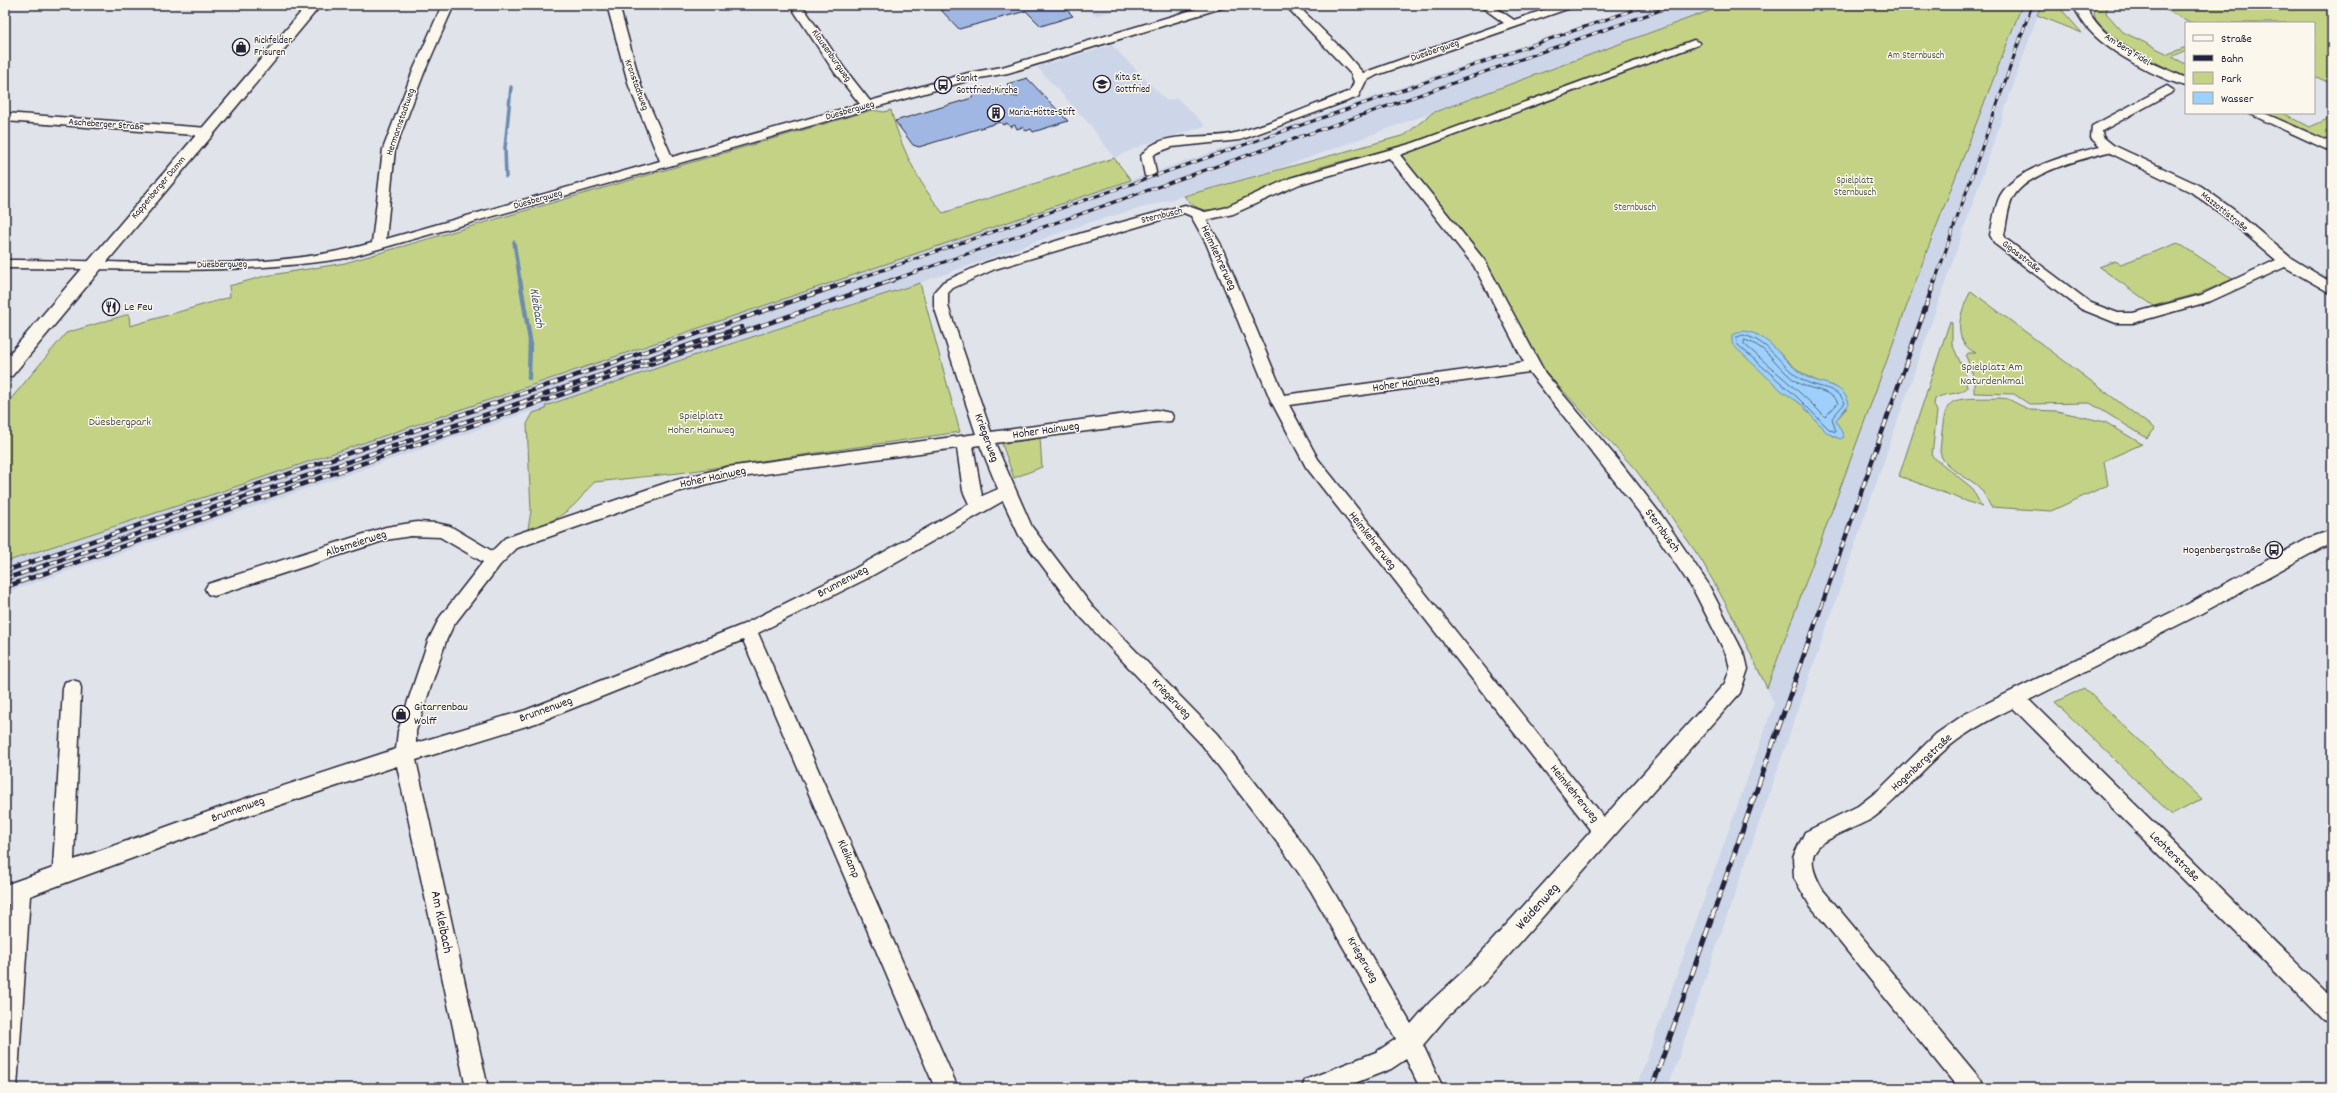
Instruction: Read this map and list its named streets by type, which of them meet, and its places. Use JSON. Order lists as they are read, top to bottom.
{
  "streets": {
    "main road": ["Kappenberger Damm"],
    "street": [
      "Am Berg Fidel",
      "Düesbergweg",
      "Klausenburgweg",
      "Kronstadtweg",
      "Hermannstadtweg",
      "Ascheberger Straße",
      "Mazzottistraße",
      "Sternbusch",
      "Gigasstraße",
      "Heimkehrerweg",
      "Hoher Hainweg",
      "Kriegerweg",
      "Albsmeierweg",
      "Brunnenweg",
      "Hogenbergstraße",
      "Lechterstraße",
      "Kleikamp",
      "Weidenweg",
      "Am Kleibach"
    ]
  },
  "crossings": [
    ["Düesbergweg", "Klausenburgweg"],
    ["Düesbergweg", "Kronstadtweg"],
    ["Düesbergweg", "Hermannstadtweg"],
    ["Düesbergweg", "Kappenberger Damm"],
    ["Ascheberger Straße", "Kappenberger Damm"],
    ["Mazzottistraße", "Gigasstraße"],
    ["Sternbusch", "Heimkehrerweg"],
    ["Sternbusch", "Hoher Hainweg"],
    ["Sternbusch", "Kriegerweg"],
    ["Sternbusch", "Weidenweg"],
    ["Heimkehrerweg", "Hoher Hainweg"],
    ["Heimkehrerweg", "Weidenweg"],
    ["Hoher Hainweg", "Kriegerweg"],
    ["Hoher Hainweg", "Albsmeierweg"],
    ["Hoher Hainweg", "Brunnenweg"],
    ["Hoher Hainweg", "Am Kleibach"],
    ["Kriegerweg", "Brunnenweg"],
    ["Kriegerweg", "Weidenweg"],
    ["Brunnenweg", "Kleikamp"],
    ["Brunnenweg", "Am Kleibach"],
    ["Hogenbergstraße", "Lechterstraße"]
  ],
  "water": ["Kleibach"],
  "parks": [
    "Am Sternbusch",
    "Spielplatz Sternbusch",
    "Sternbusch",
    "Spielplatz Am Naturdenkmal",
    "Spielplatz Hoher Hainweg",
    "Düesbergpark"
  ],
  "places": {
    "shop": ["Rickfelder Frisuren", "Gitarrenbau Wolff"],
    "school or university": ["Kita St. Gottfried"],
    "bus stop": ["Sankt Gottfried-Kirche", "Hogenbergstraße"],
    "building": ["Maria-Hötte-Stift"],
    "restaurant": ["Le Feu"]
  },
  "legend": [
    "Straße",
    "Bahn",
    "Park",
    "Wasser"
  ]
}
